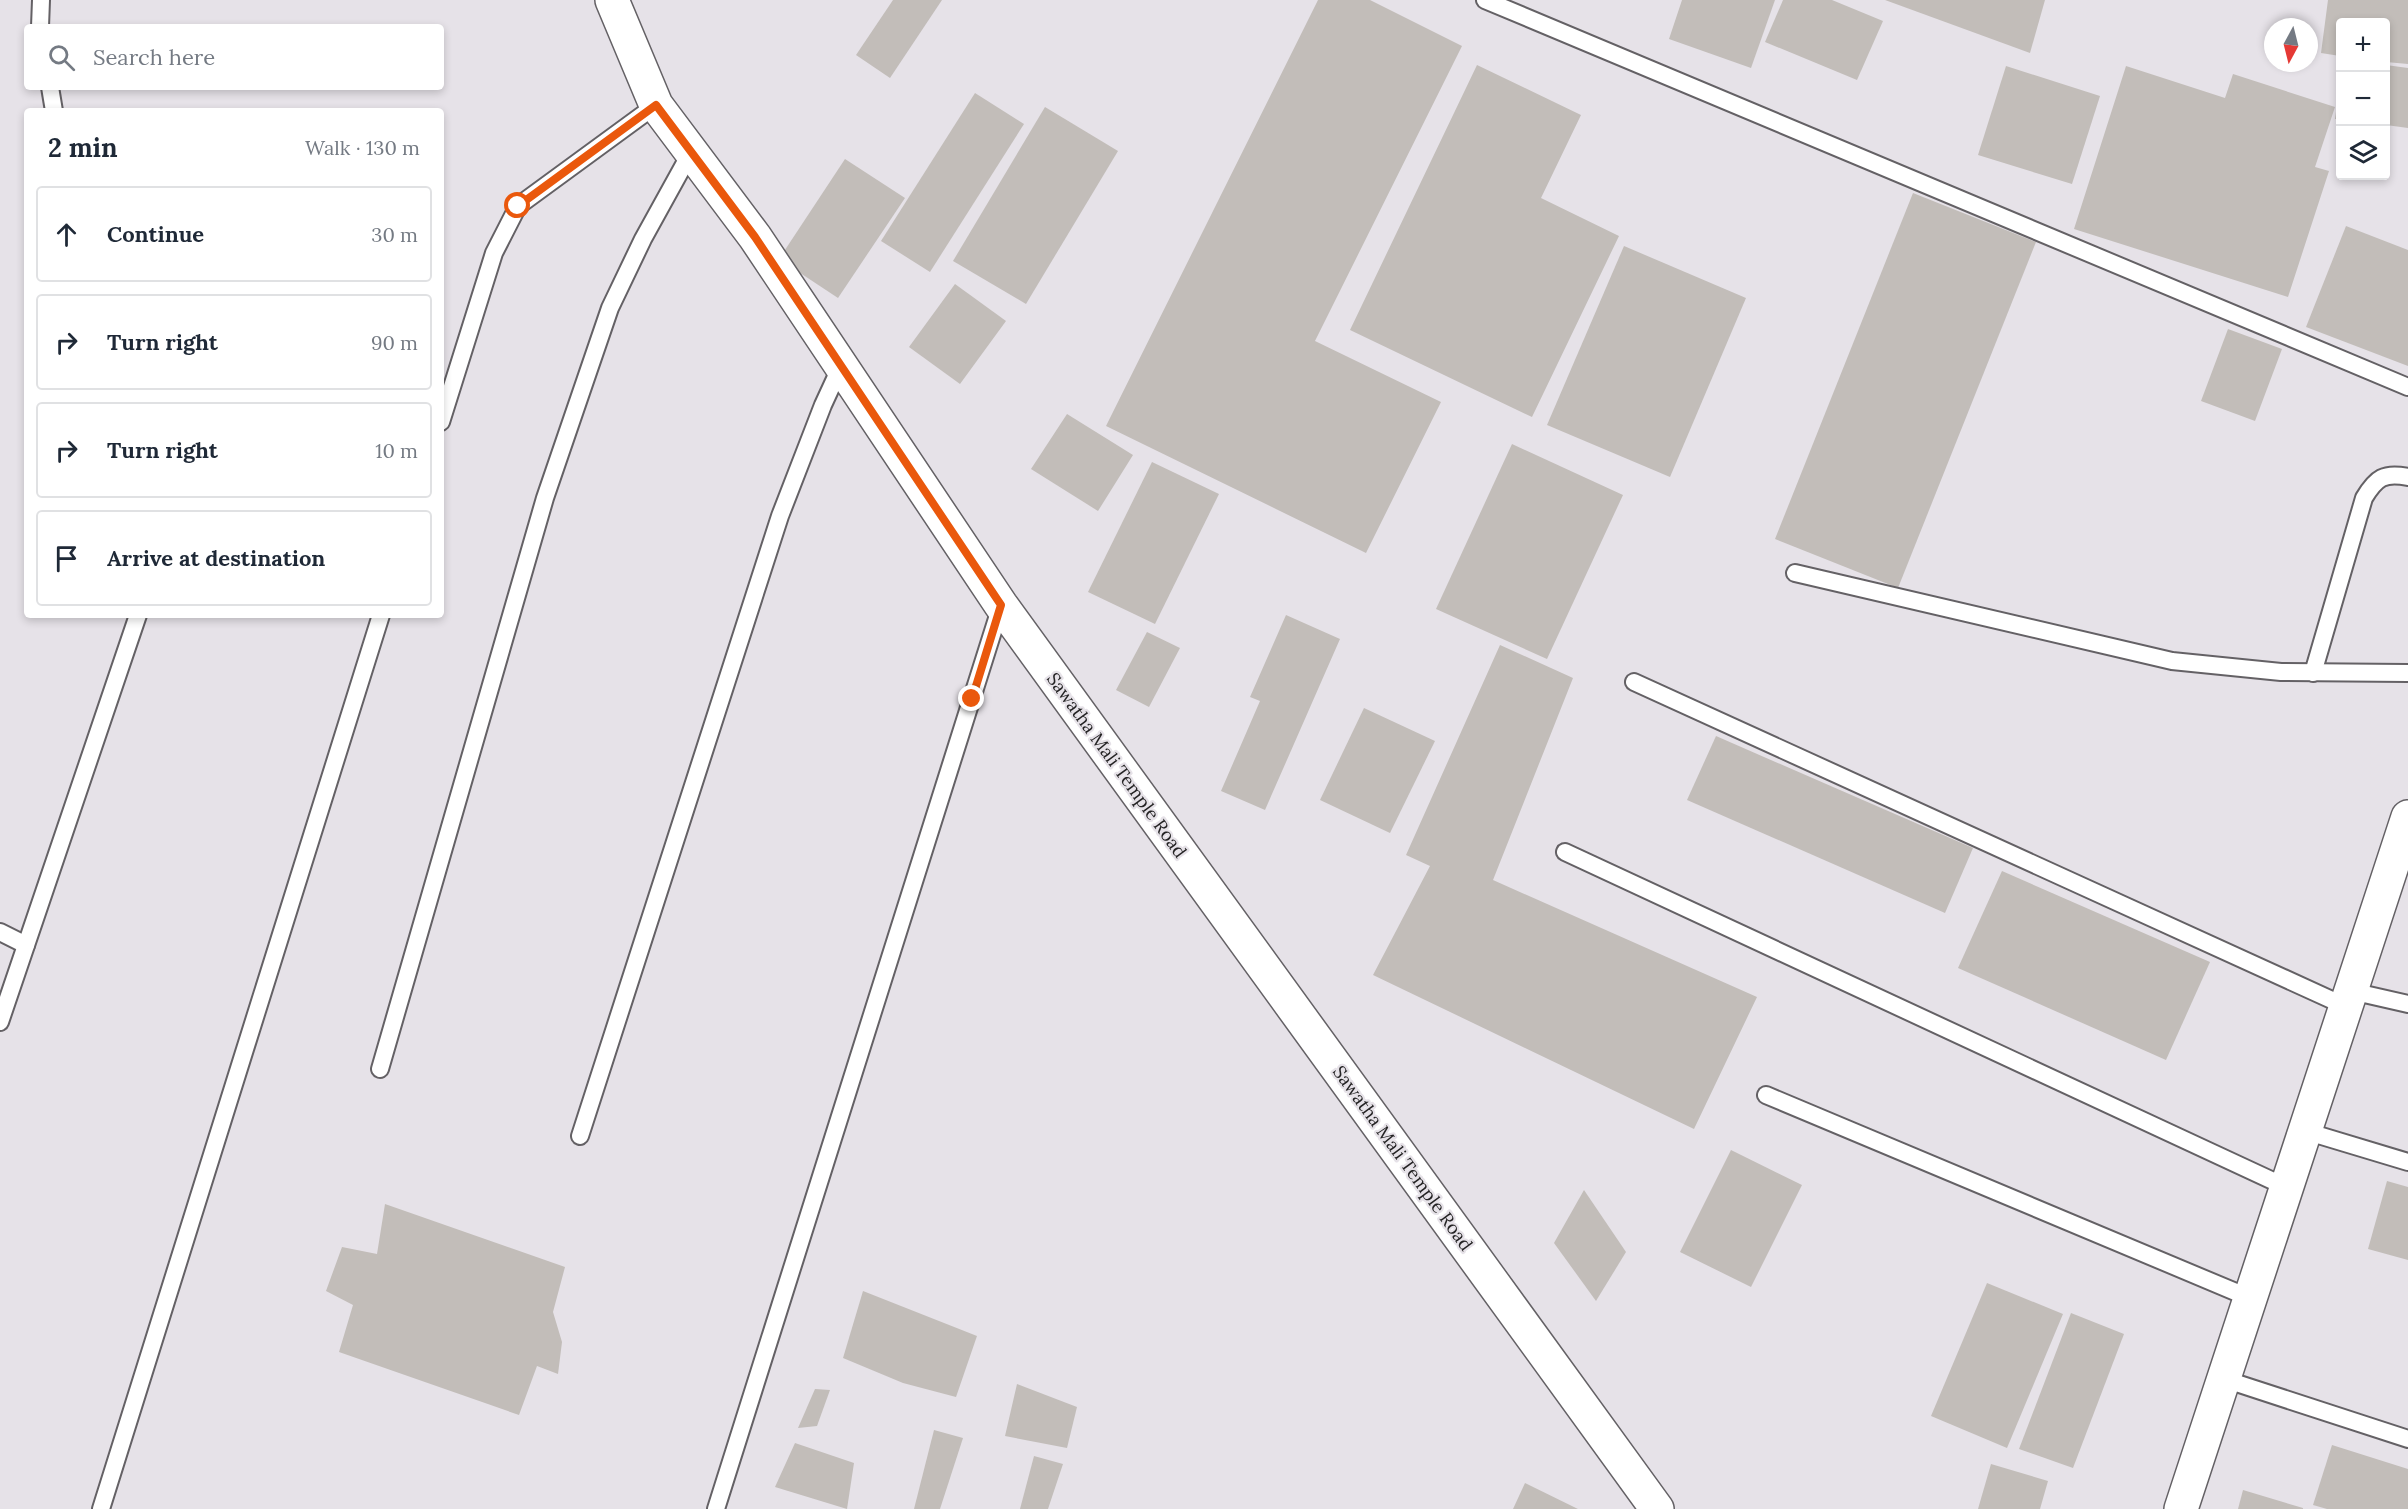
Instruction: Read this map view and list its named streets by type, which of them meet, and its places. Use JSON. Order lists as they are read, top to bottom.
{
  "streets": {
    "street": ["Sawatha Mali Temple Road"]
  },
  "north": "bottom",
  "page": {
    "map_buttons": ["+", "−"],
    "search": "Search here",
    "heading": ["2 min", "Walk · 130 m"],
    "list": [
      ["Continue", "30 m"],
      ["Turn right", "90 m"],
      ["Turn right", "10 m"],
      "Arrive at destination"
    ]
  }
}
